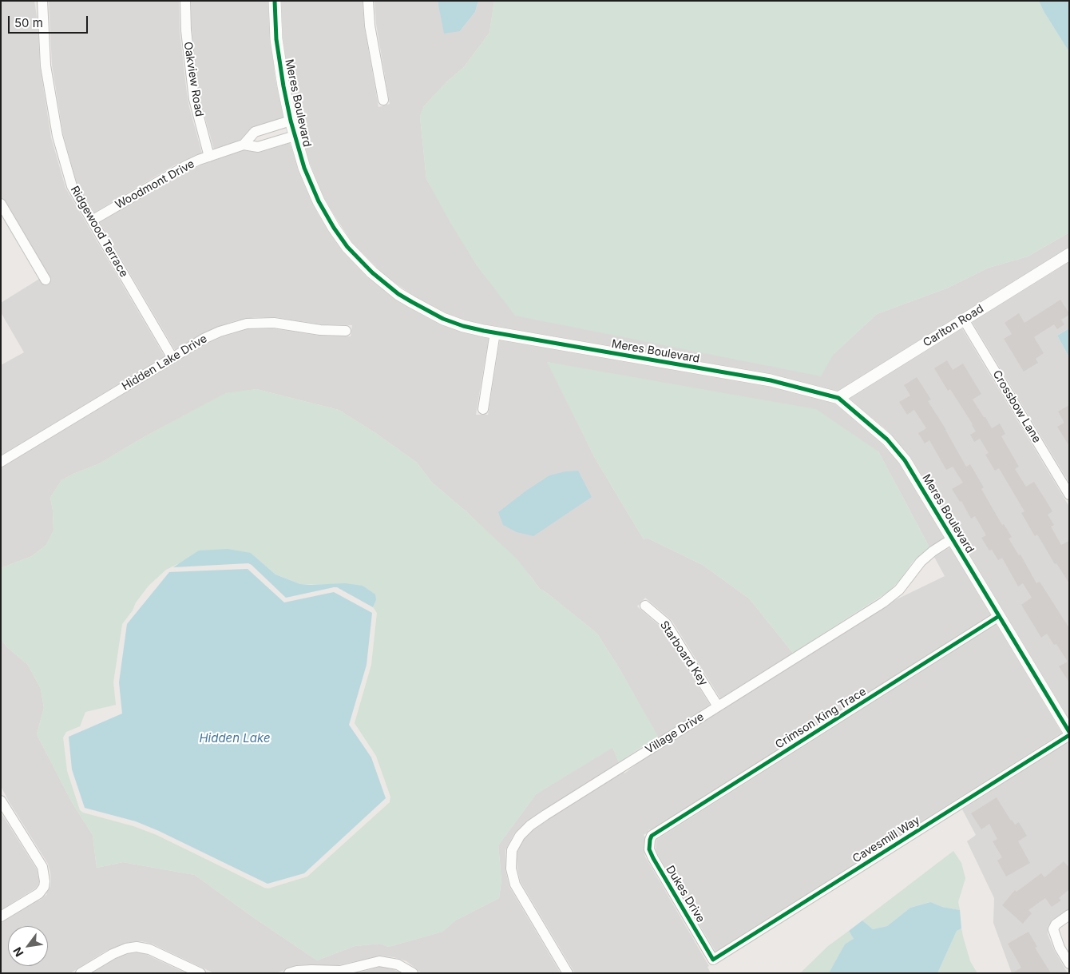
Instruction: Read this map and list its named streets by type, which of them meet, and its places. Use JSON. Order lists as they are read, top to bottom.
{
  "streets": {
    "street": [
      "Oakview Road",
      "Meres Boulevard",
      "Woodmont Drive",
      "Ridgewood Terrace",
      "Carlton Road",
      "Hidden Lake Drive",
      "Crossbow Lane",
      "Starboard Key",
      "Crimson King Trace",
      "Village Drive",
      "Cavesmill Way",
      "Dukes Drive"
    ]
  },
  "crossings": [
    ["Oakview Road", "Woodmont Drive"],
    ["Meres Boulevard", "Woodmont Drive"],
    ["Meres Boulevard", "Carlton Road"],
    ["Meres Boulevard", "Crimson King Trace"],
    ["Meres Boulevard", "Village Drive"],
    ["Meres Boulevard", "Cavesmill Way"],
    ["Woodmont Drive", "Ridgewood Terrace"],
    ["Ridgewood Terrace", "Hidden Lake Drive"],
    ["Carlton Road", "Crossbow Lane"],
    ["Starboard Key", "Village Drive"],
    ["Crimson King Trace", "Dukes Drive"],
    ["Cavesmill Way", "Dukes Drive"]
  ],
  "water": ["Hidden Lake"],
  "scale_bar": "50 m",
  "north": "bottom left"
}
